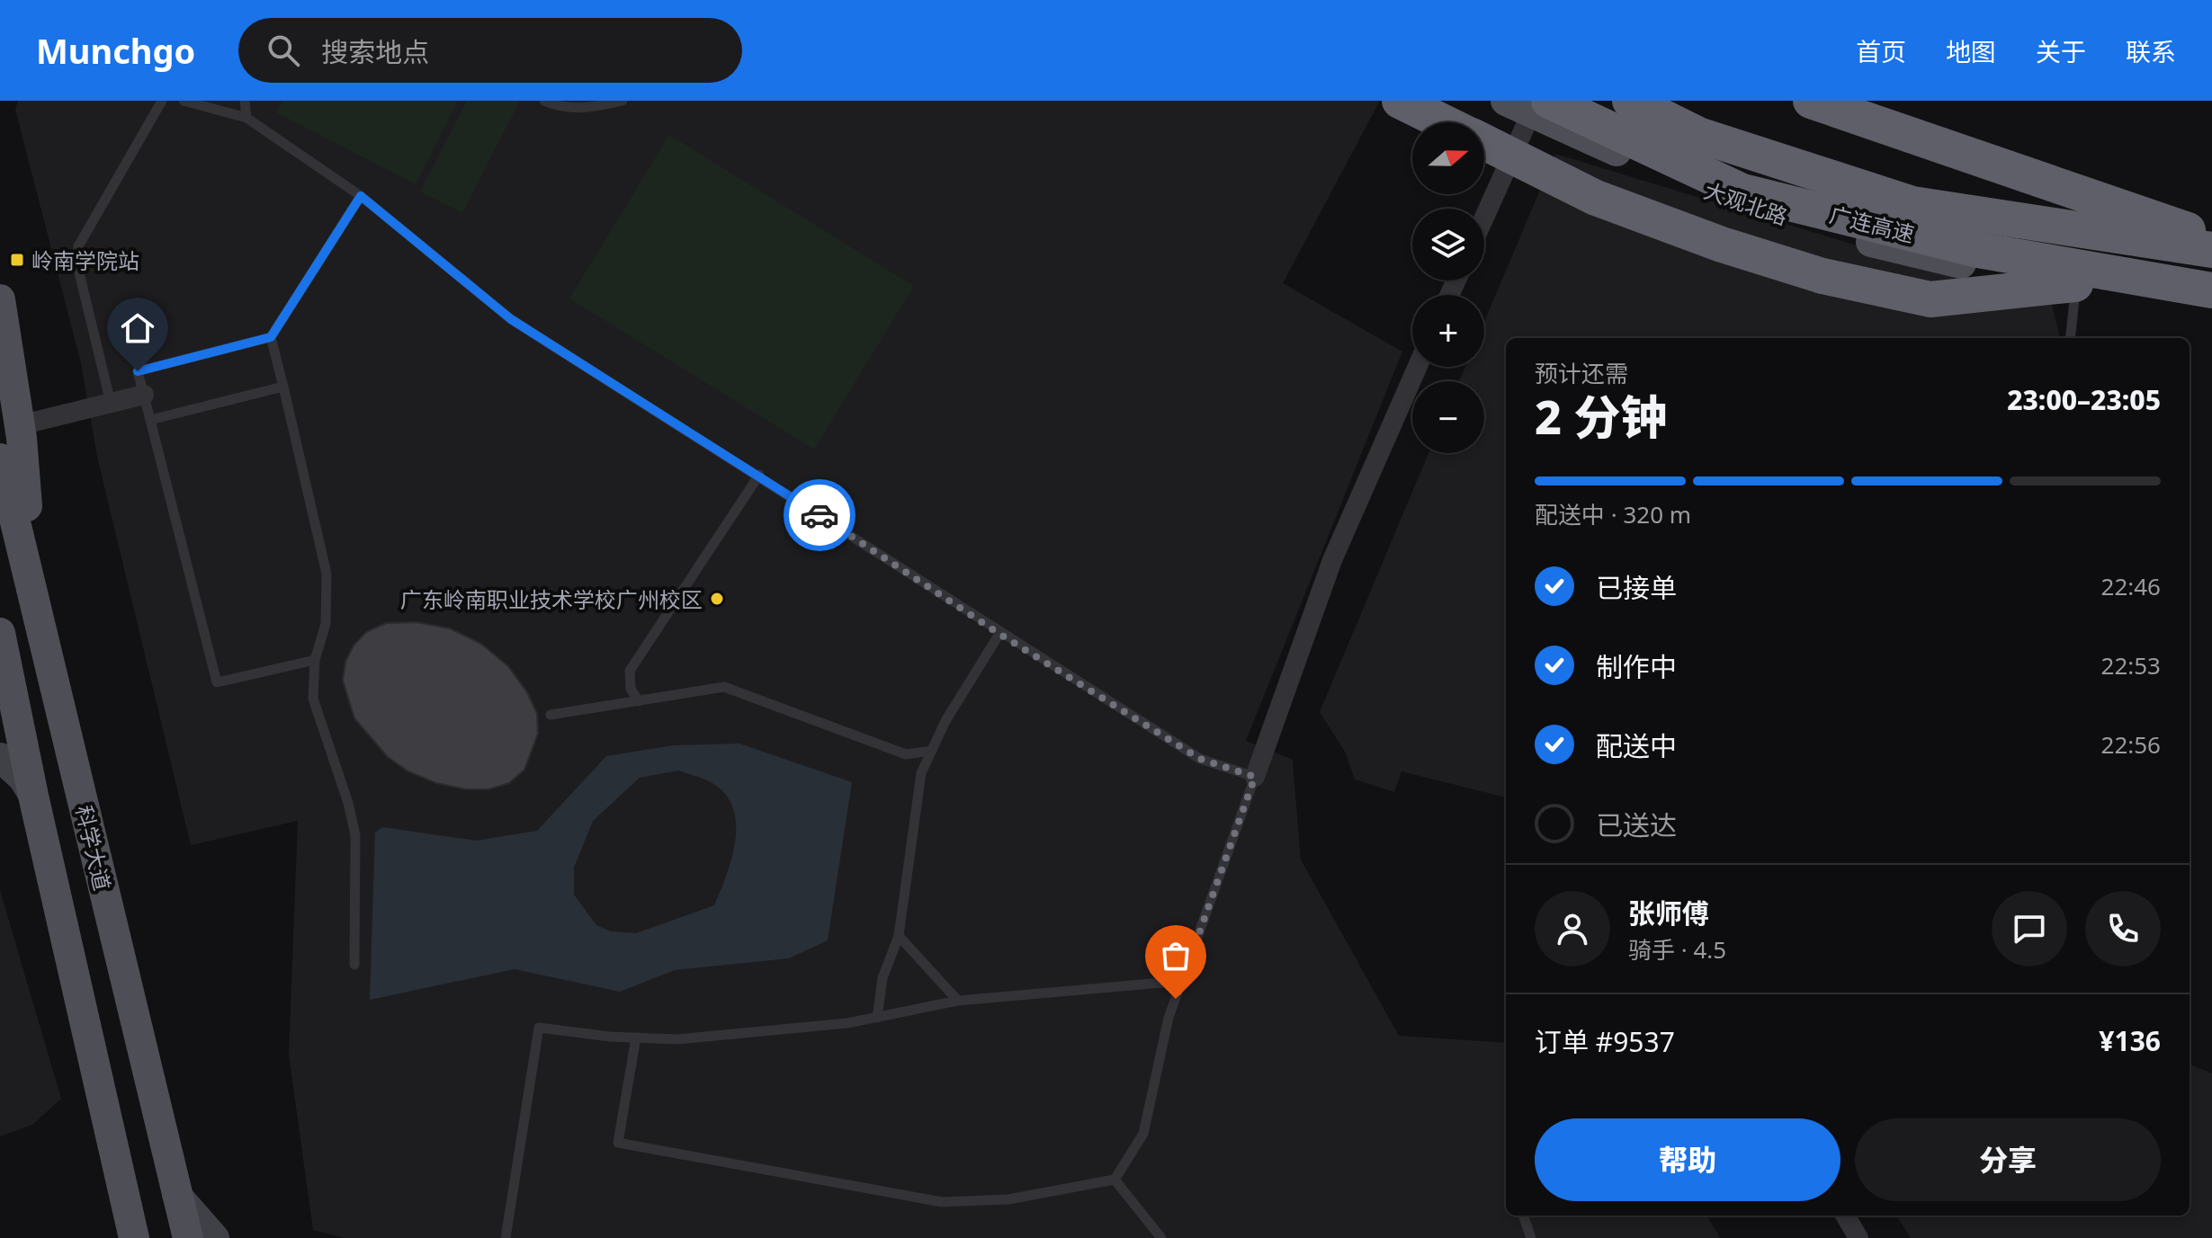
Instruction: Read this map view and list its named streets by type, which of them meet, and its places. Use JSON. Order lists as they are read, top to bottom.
{
  "streets": {
    "highway": ["广连高速"],
    "main road": ["大观北路", "科学大道"]
  },
  "crossings": [
    ["大观北路", "广连高速"]
  ],
  "places": {
    "transit": ["岭南学院站"],
    "other": ["广东岭南职业技术学校广州校区"]
  },
  "north": "right",
  "page": {
    "header": "Munchgo",
    "search": "搜索地点",
    "nav": [
      "首页",
      "地图",
      "关于",
      "联系"
    ],
    "map_buttons": ["+", "−"],
    "heading": ["2 分钟", "预计还需", "23:00–23:05"],
    "panel": [
      "张师傅",
      "骑手 · 4.5",
      "订单 #9537",
      "¥136"
    ],
    "bar": "配送中 · 320 m",
    "list": [
      ["已接单", "22:46"],
      ["制作中", "22:53"],
      ["配送中", "22:56"],
      "已送达"
    ],
    "buttons": ["帮助", "分享"]
  }
}
